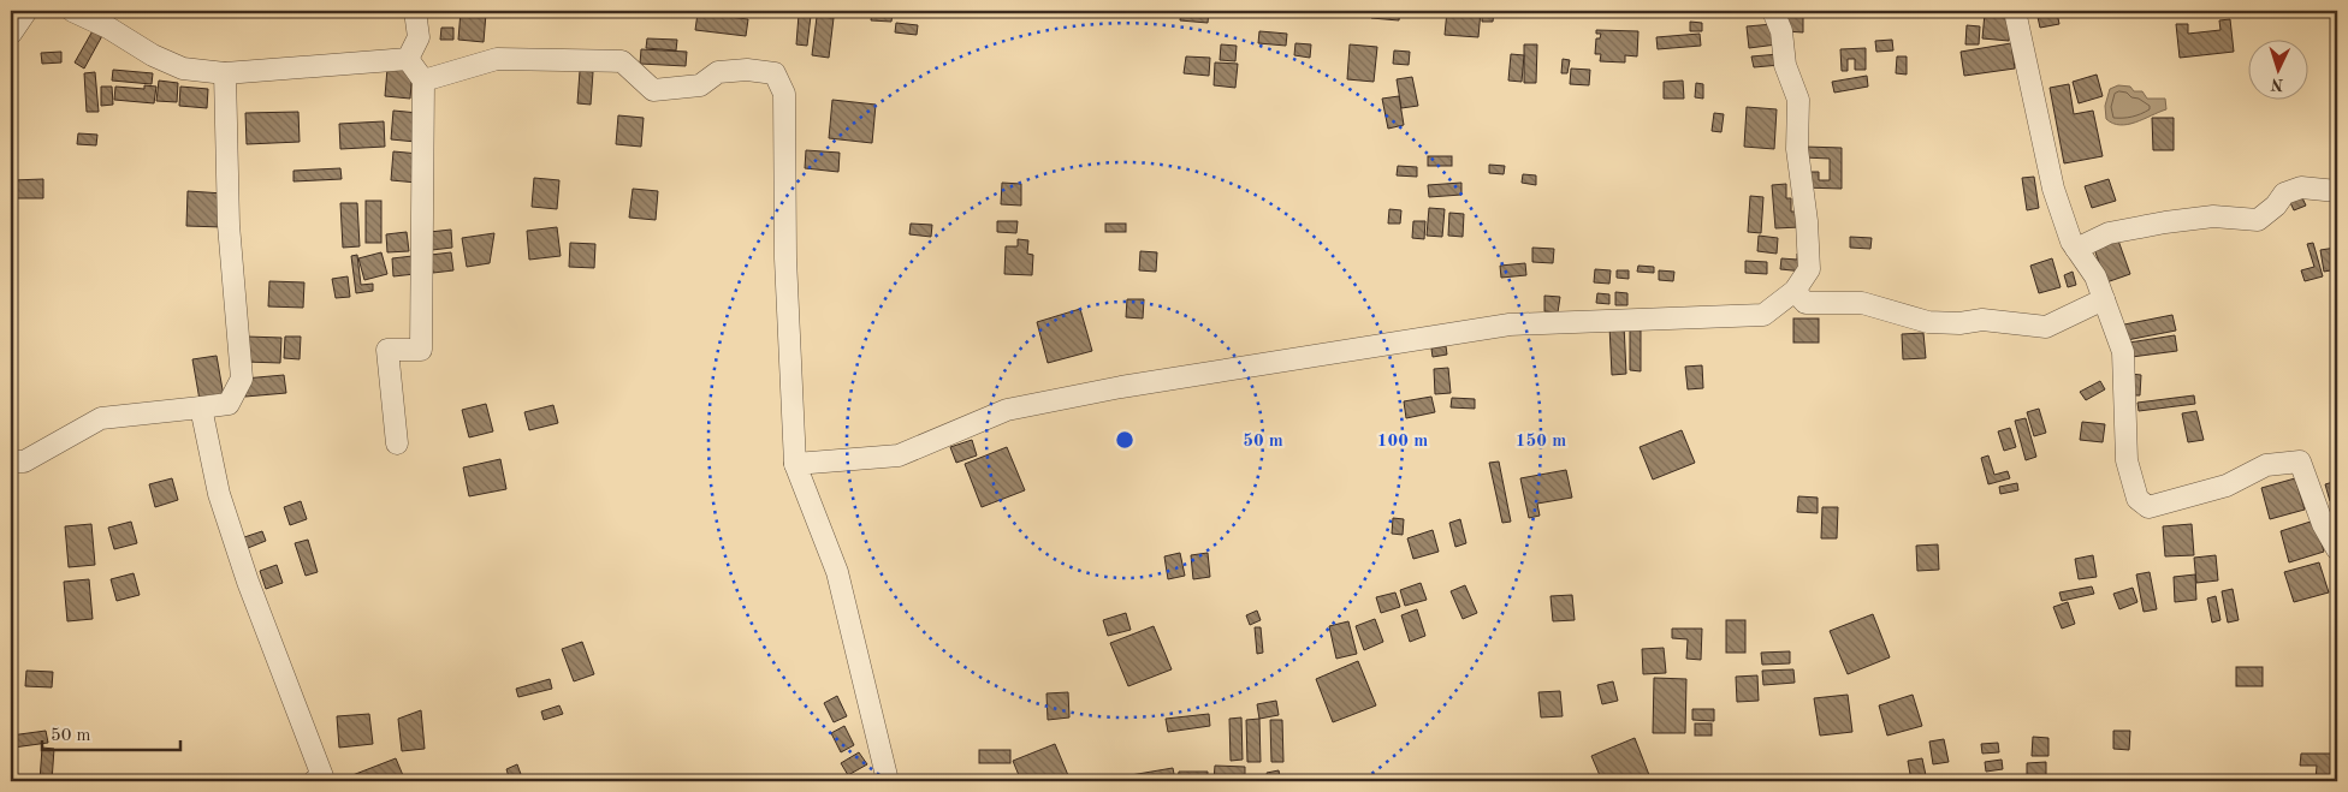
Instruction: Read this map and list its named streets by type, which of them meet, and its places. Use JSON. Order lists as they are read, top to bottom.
{
  "scale_bar": "50 m",
  "north": "bottom",
  "rings": ["50 m", "100 m", "150 m"]
}
